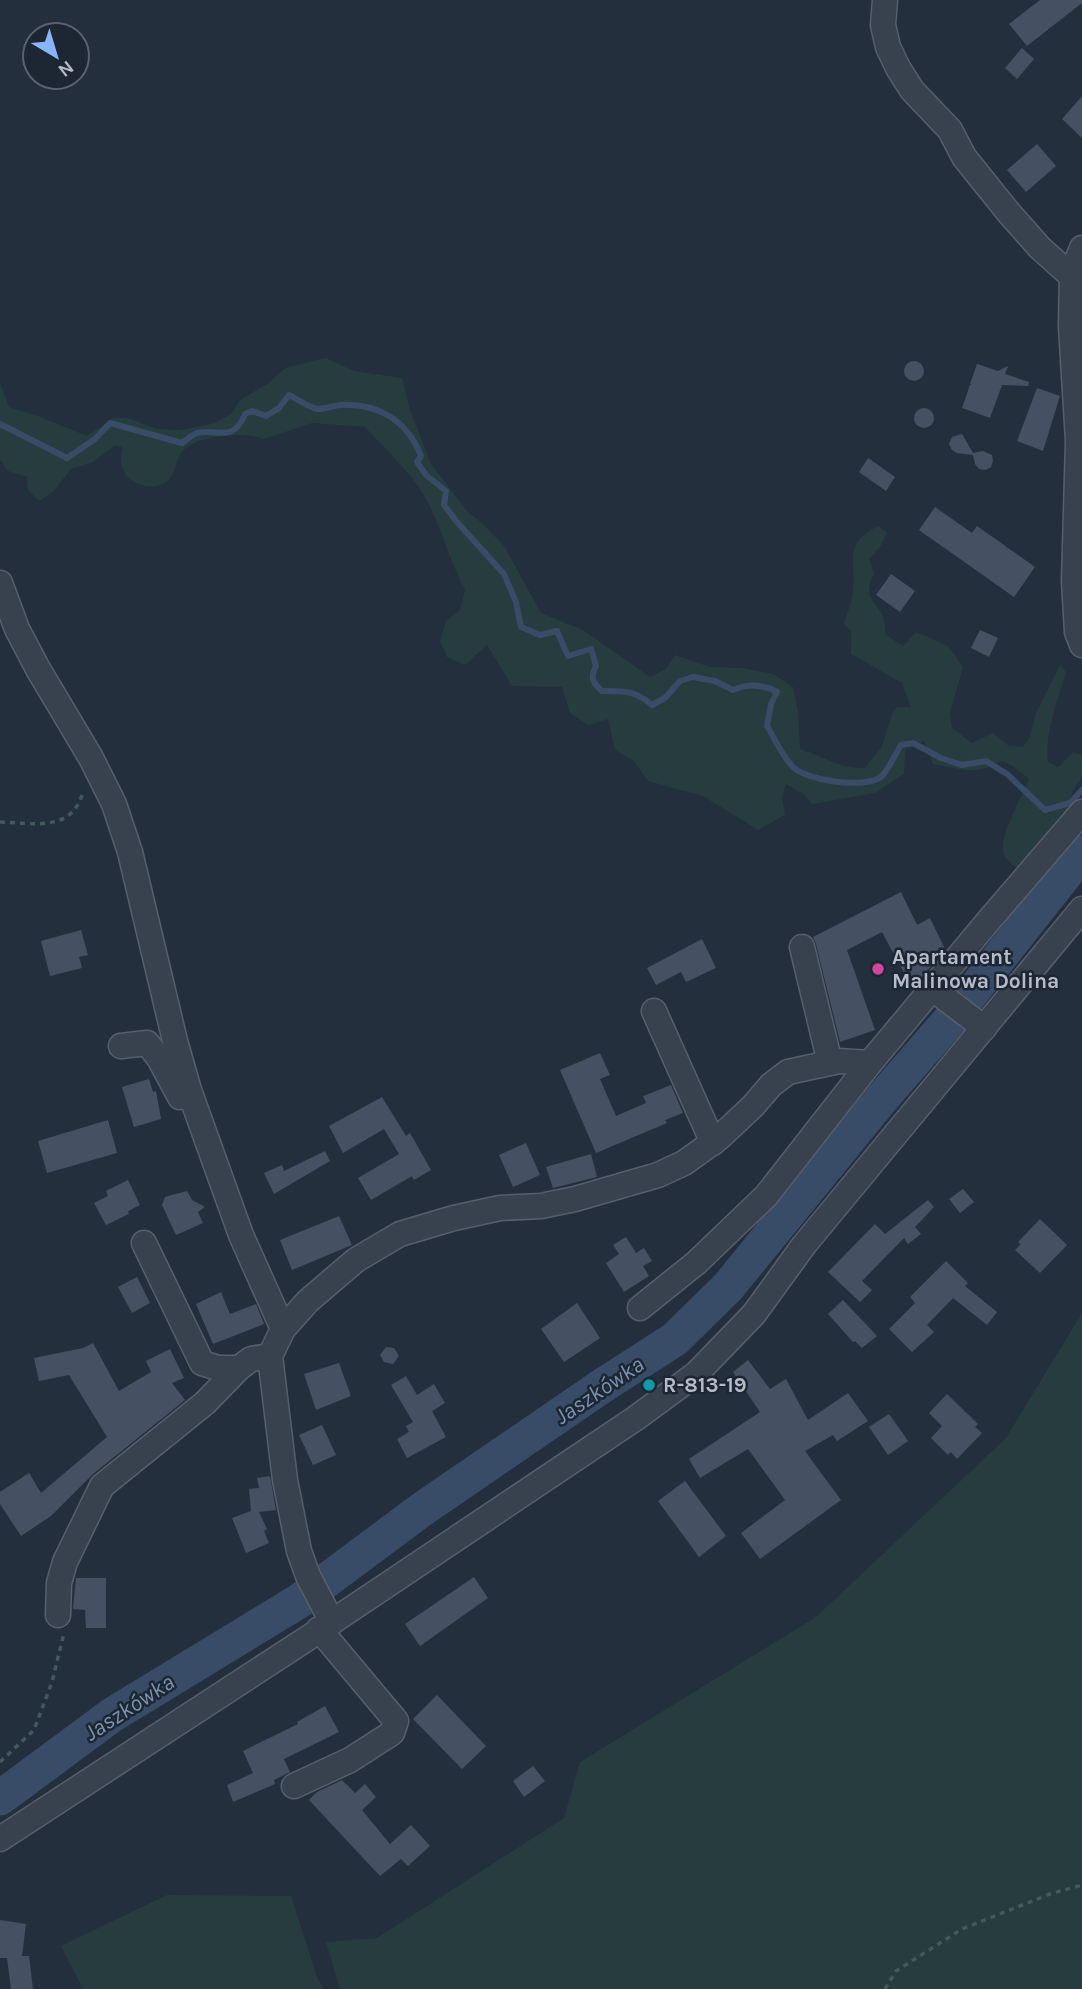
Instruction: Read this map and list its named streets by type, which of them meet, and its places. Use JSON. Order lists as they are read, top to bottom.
{
  "water": ["Jaszkówka"],
  "places": ["Apartament Malinowa Dolina", "R-813-19"],
  "north": "bottom right"
}
